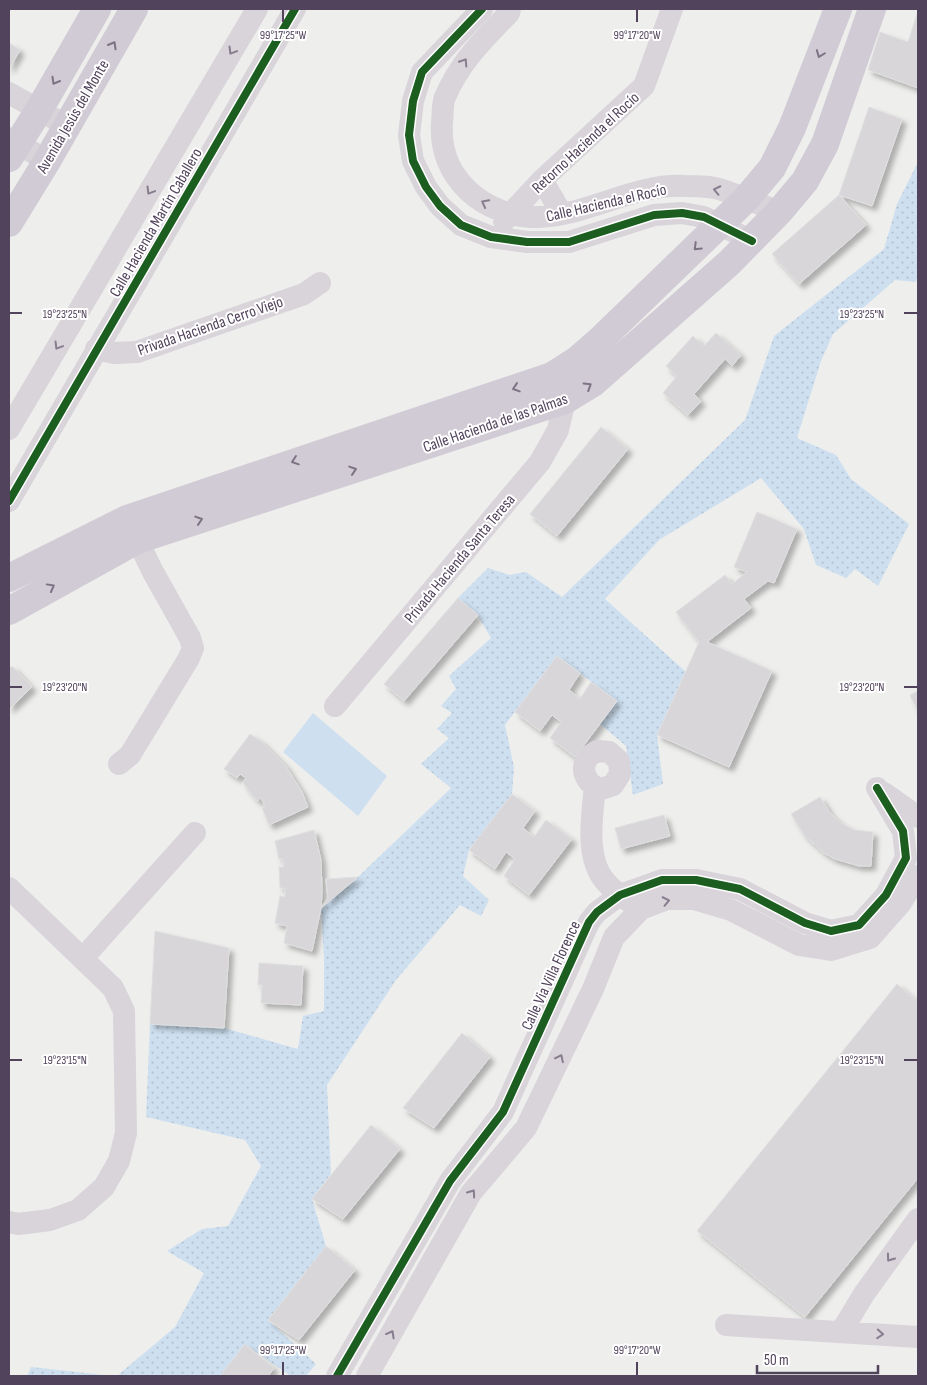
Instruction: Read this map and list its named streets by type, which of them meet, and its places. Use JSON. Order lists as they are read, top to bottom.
{
  "streets": {
    "main road": ["Avenida Jesús del Monte", "Calle Hacienda de las Palmas"],
    "street": [
      "Retorno Hacienda el Rocío",
      "Calle Hacienda el Rocío",
      "Calle Hacienda Martín Caballero",
      "Privada Hacienda Cerro Viejo",
      "Privada Hacienda Santa Teresa",
      "Calle Via Villa Florence"
    ]
  },
  "crossings": [
    ["Retorno Hacienda el Rocío", "Calle Hacienda el Rocío"],
    ["Calle Hacienda el Rocío", "Calle Hacienda de las Palmas"],
    ["Calle Hacienda Martín Caballero", "Privada Hacienda Cerro Viejo"],
    ["Calle Hacienda de las Palmas", "Privada Hacienda Santa Teresa"]
  ],
  "scale_bar": "50 m",
  "coordinates": [
    "99°17'25\"W",
    "99°17'20\"W",
    "19°23'25\"N",
    "19°23'20\"N",
    "19°23'15\"N"
  ]
}
